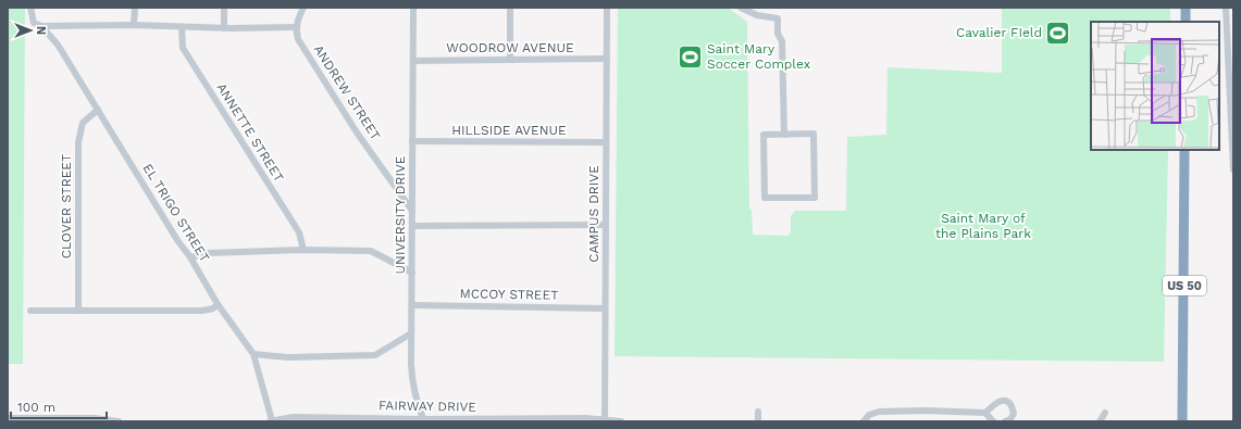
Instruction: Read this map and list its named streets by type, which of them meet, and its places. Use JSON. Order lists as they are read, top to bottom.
{
  "streets": {
    "highway": ["US 50"],
    "street": [
      "WOODROW AVENUE",
      "ANDREW STREET",
      "HILLSIDE AVENUE",
      "ANNETTE STREET",
      "CLOVER STREET",
      "EL TRIGO STREET",
      "CAMPUS DRIVE",
      "UNIVERSITY DRIVE",
      "MCCOY STREET",
      "FAIRWAY DRIVE"
    ]
  },
  "crossings": [
    ["WOODROW AVENUE", "CAMPUS DRIVE"],
    ["WOODROW AVENUE", "UNIVERSITY DRIVE"],
    ["ANDREW STREET", "UNIVERSITY DRIVE"],
    ["HILLSIDE AVENUE", "CAMPUS DRIVE"],
    ["HILLSIDE AVENUE", "UNIVERSITY DRIVE"],
    ["CLOVER STREET", "EL TRIGO STREET"],
    ["EL TRIGO STREET", "FAIRWAY DRIVE"],
    ["CAMPUS DRIVE", "MCCOY STREET"],
    ["CAMPUS DRIVE", "FAIRWAY DRIVE"],
    ["UNIVERSITY DRIVE", "MCCOY STREET"],
    ["UNIVERSITY DRIVE", "FAIRWAY DRIVE"]
  ],
  "parks": ["Saint Mary of the Plains Park"],
  "places": {
    "sports": ["Cavalier FIeld", "Saint Mary Soccer Complex"]
  },
  "scale_bar": "100 m",
  "north": "right"
}
